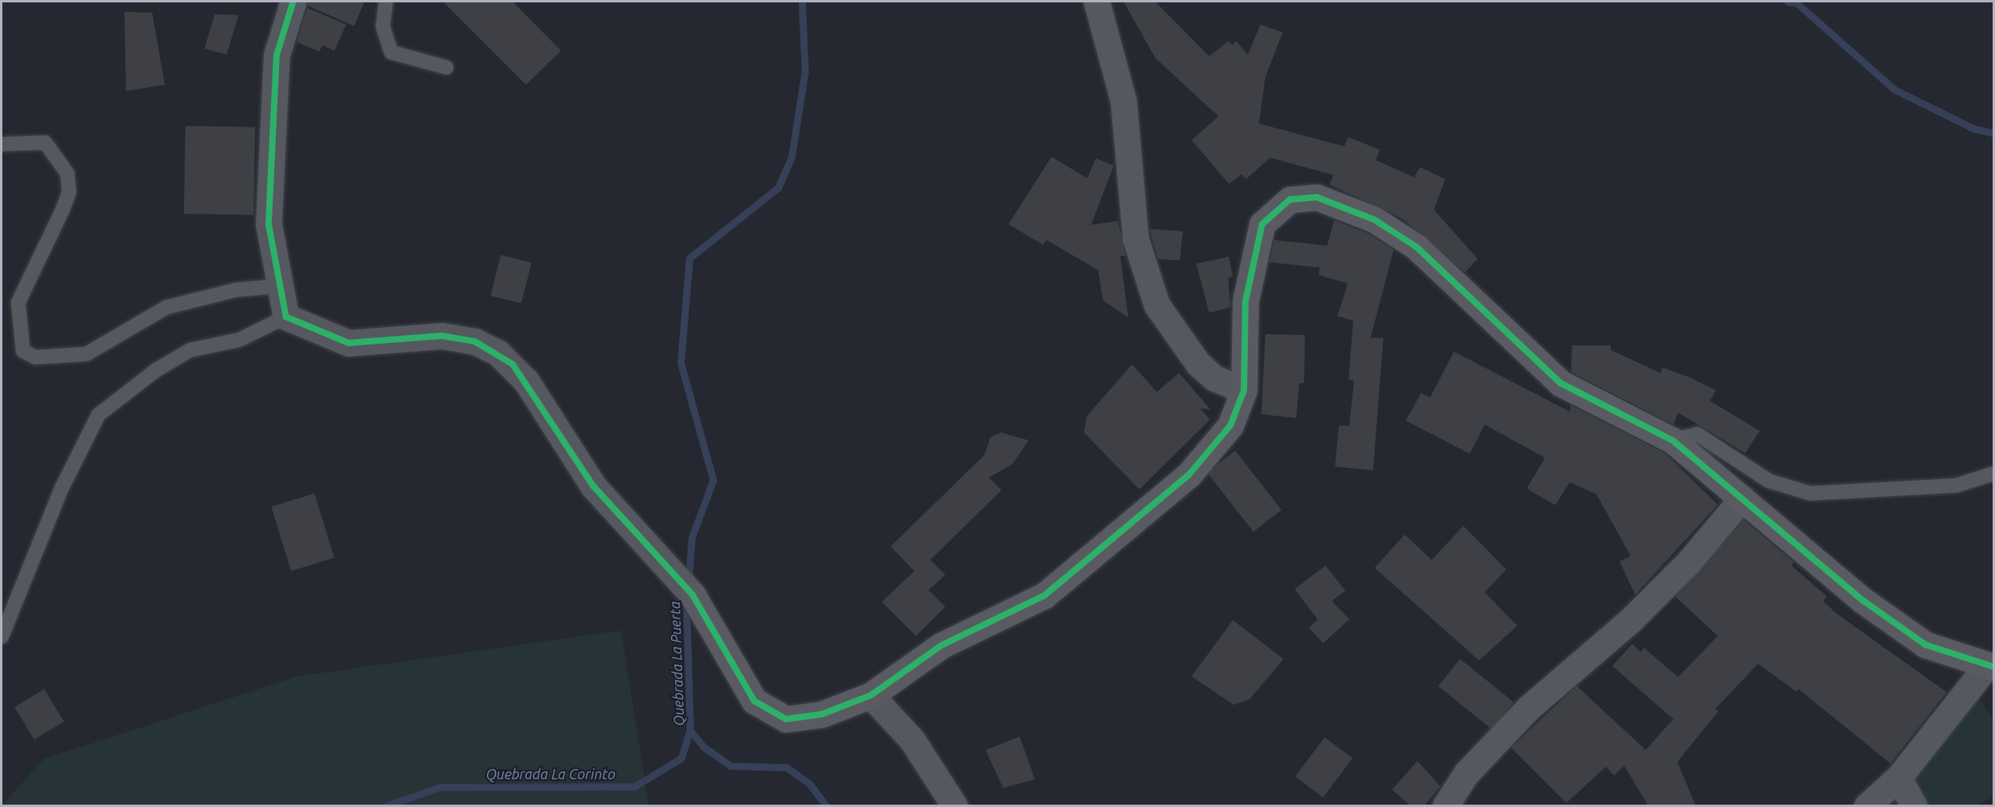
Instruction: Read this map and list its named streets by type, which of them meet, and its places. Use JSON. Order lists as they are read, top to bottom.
{
  "water": ["Quebrada La Puerta", "Quebrada La Corinto"]
}
